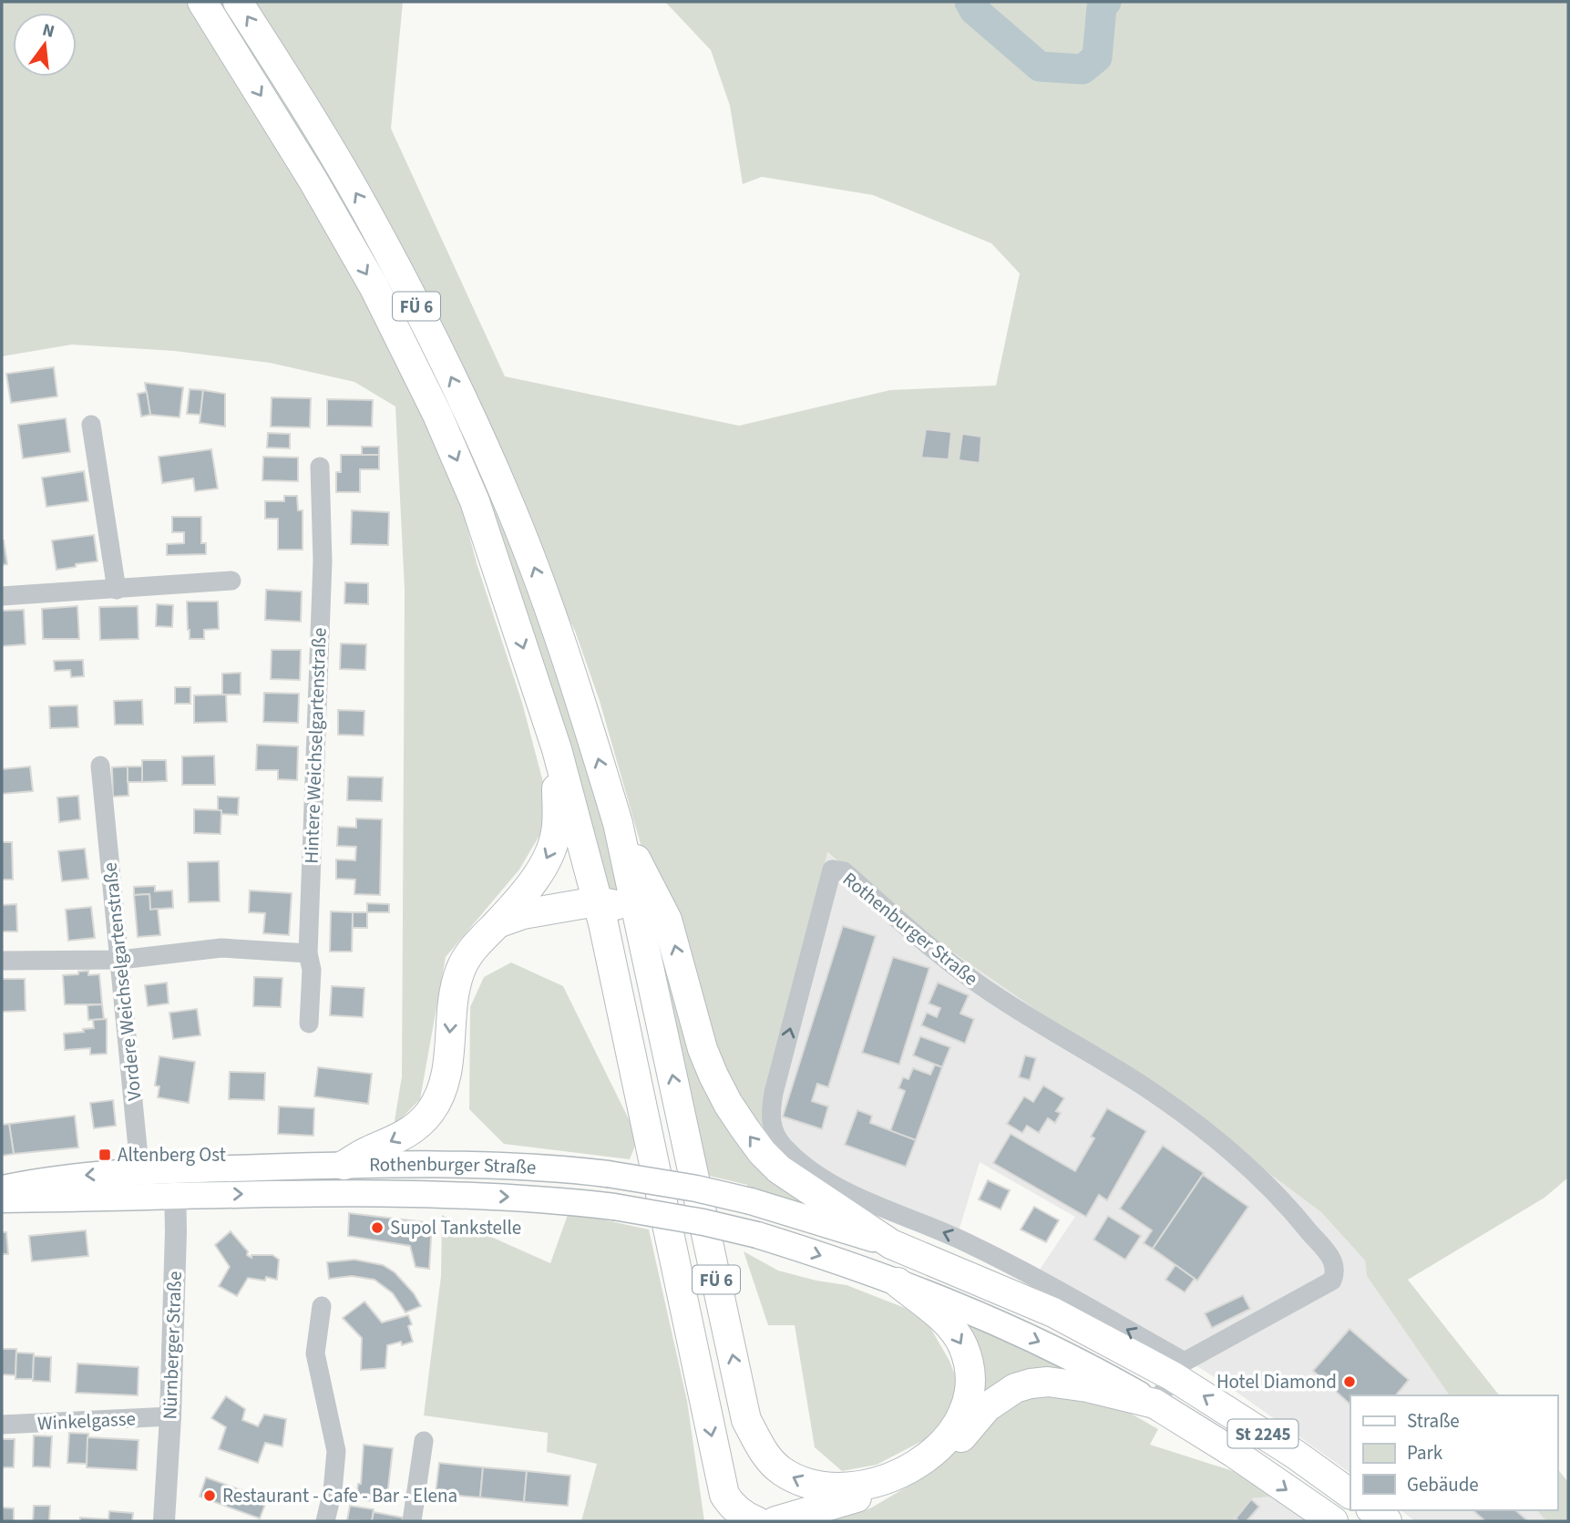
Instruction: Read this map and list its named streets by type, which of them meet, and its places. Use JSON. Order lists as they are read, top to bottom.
{
  "streets": {
    "main road": ["FÜ 6", "Rothenburger Straße", "St 2245"],
    "street": [
      "Hintere Weichselgartenstraße",
      "Vordere Weichselgartenstraße",
      "Nürnberger Straße",
      "Winkelgasse"
    ]
  },
  "crossings": [
    ["FÜ 6", "Rothenburger Straße"],
    ["Rothenburger Straße", "Vordere Weichselgartenstraße"],
    ["Rothenburger Straße", "Nürnberger Straße"],
    ["Nürnberger Straße", "Winkelgasse"]
  ],
  "places": {
    "transit": ["Altenberg Ost"],
    "other": ["Supol Tankstelle", "Hotel Diamond", "Restaurant - Cafe - Bar - Elena"]
  },
  "legend": ["Straße", "Park", "Gebäude"],
  "north": "top"
}
